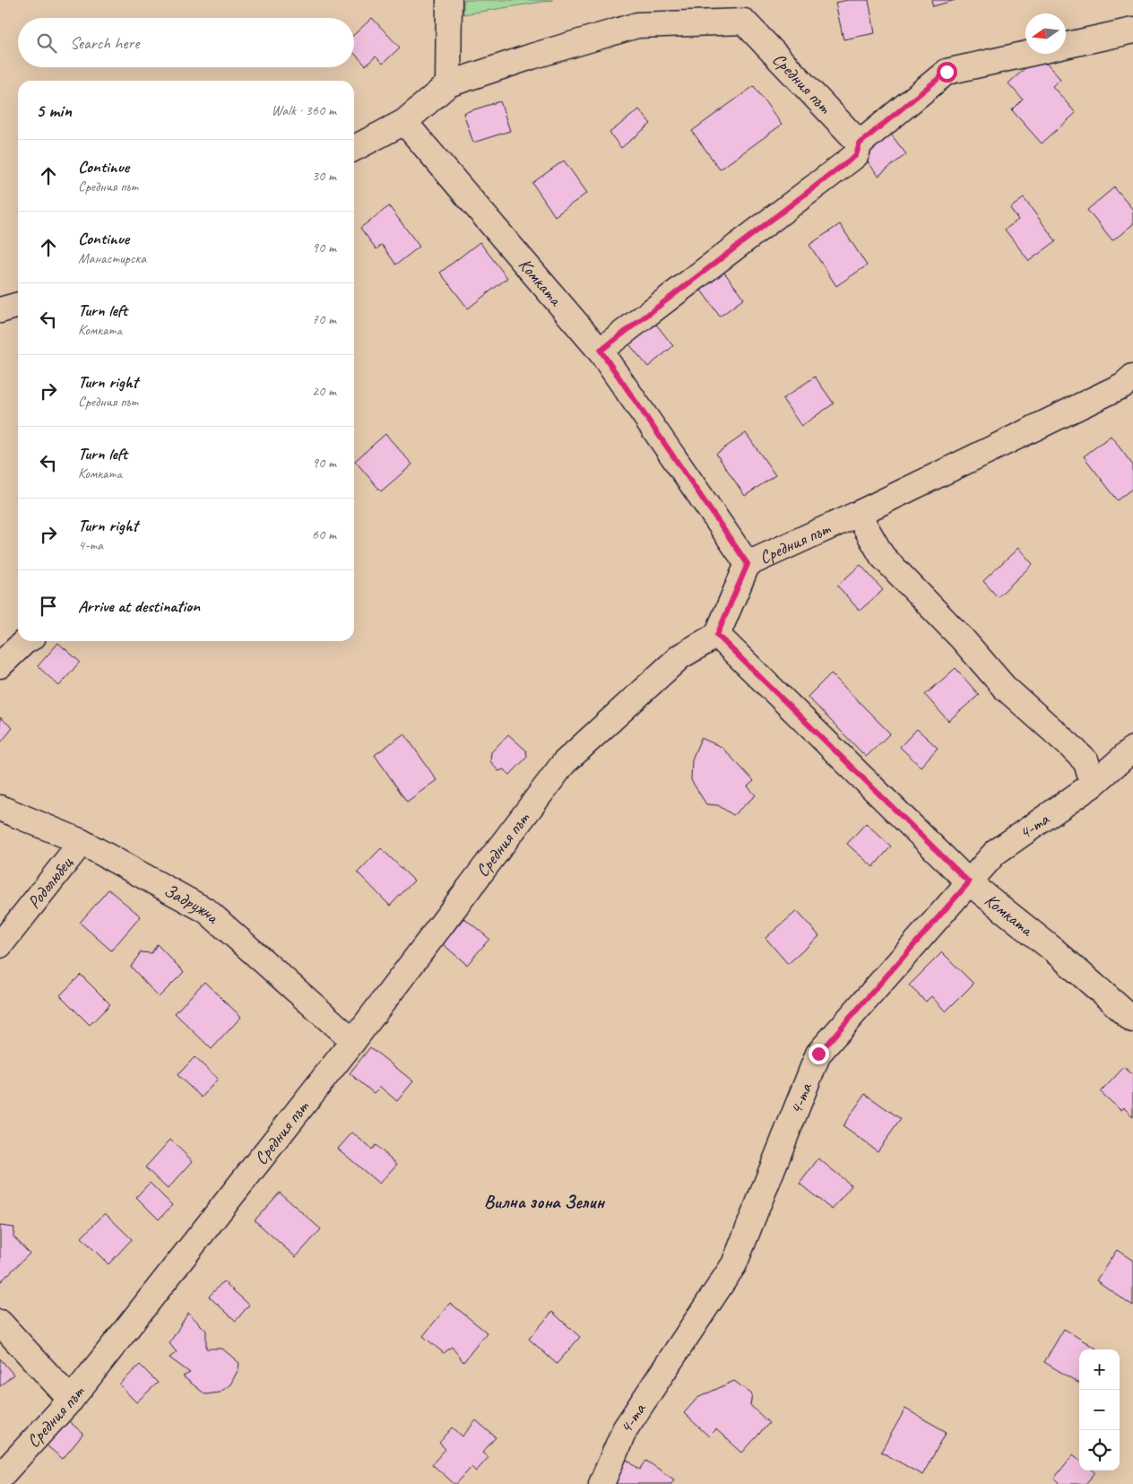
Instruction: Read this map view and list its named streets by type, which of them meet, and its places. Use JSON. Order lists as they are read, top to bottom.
{
  "streets": {
    "street": [
      "Средния път",
      "Комката",
      "4-та",
      "Родолюбец",
      "Задружна"
    ]
  },
  "crossings": [
    ["Средния път", "Комката"],
    ["Средния път", "Задружна"],
    ["Комката", "4-та"],
    ["Родолюбец", "Задружна"]
  ],
  "districts": ["Вилна зона Зелин"],
  "north": "left",
  "page": {
    "search": "Search here",
    "heading": ["5 min", "Walk · 360 m"],
    "list": [
      ["Continue", "Средния път", "30 m"],
      ["Continue", "Манастирска", "90 m"],
      ["Turn left", "Комката", "70 m"],
      ["Turn right", "Средния път", "20 m"],
      ["Turn left", "Комката", "90 m"],
      ["Turn right", "4-та", "60 m"],
      "Arrive at destination"
    ],
    "map_buttons": ["+", "−"]
  }
}
